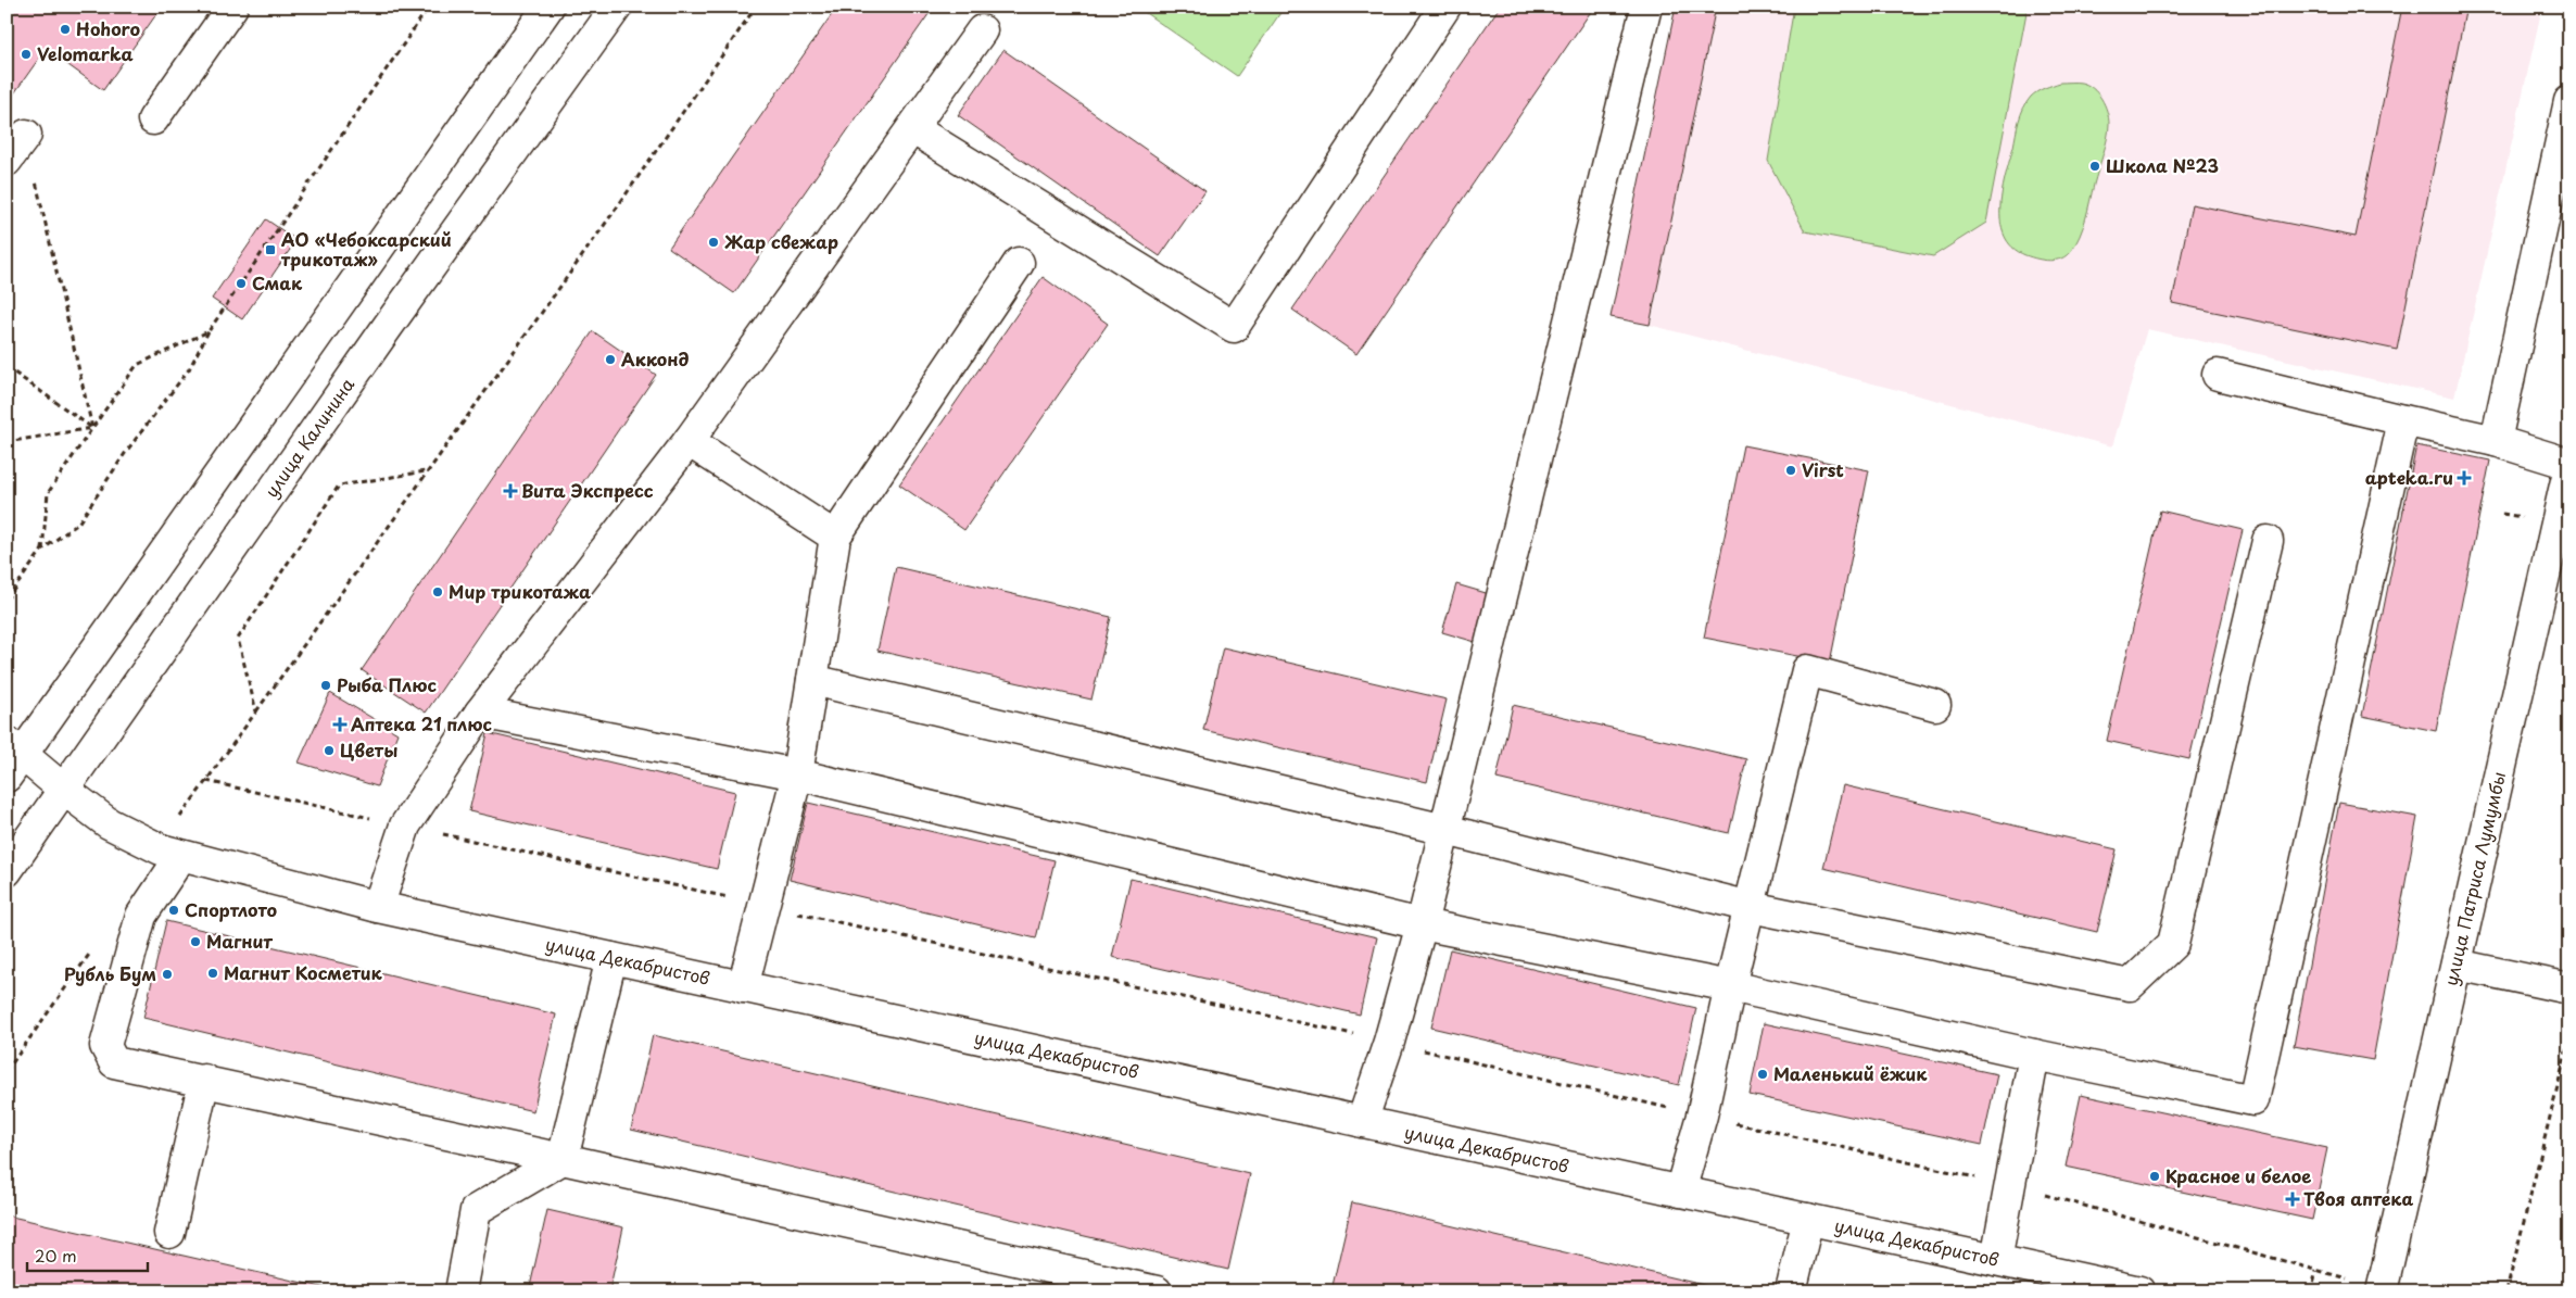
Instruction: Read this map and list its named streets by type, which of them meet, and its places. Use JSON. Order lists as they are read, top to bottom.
{
  "streets": {
    "street": ["улица Калинина", "улица Патриса Лумумбы", "улица Декабристов"]
  },
  "crossings": [
    ["улица Калинина", "улица Декабристов"]
  ],
  "places": {
    "other": [
      "Hohoro",
      "Velomarka",
      "Школа №23",
      "Жар свежар",
      "Смак",
      "Акконд",
      "Virst",
      "Мир трикотажа",
      "Рыба Плюс",
      "Цветы",
      "Спортлото",
      "Магнит",
      "Магнит Косметик",
      "Рубль Бум",
      "Маленький ёжик",
      "Красное и белое"
    ],
    "transit": ["АО «Чебоксарский трикотаж»"],
    "health": [
      "apteka.ru",
      "Вита Экспресс",
      "Аптека 21 плюс",
      "Твоя аптека"
    ]
  },
  "scale_bar": "20 m"
}
